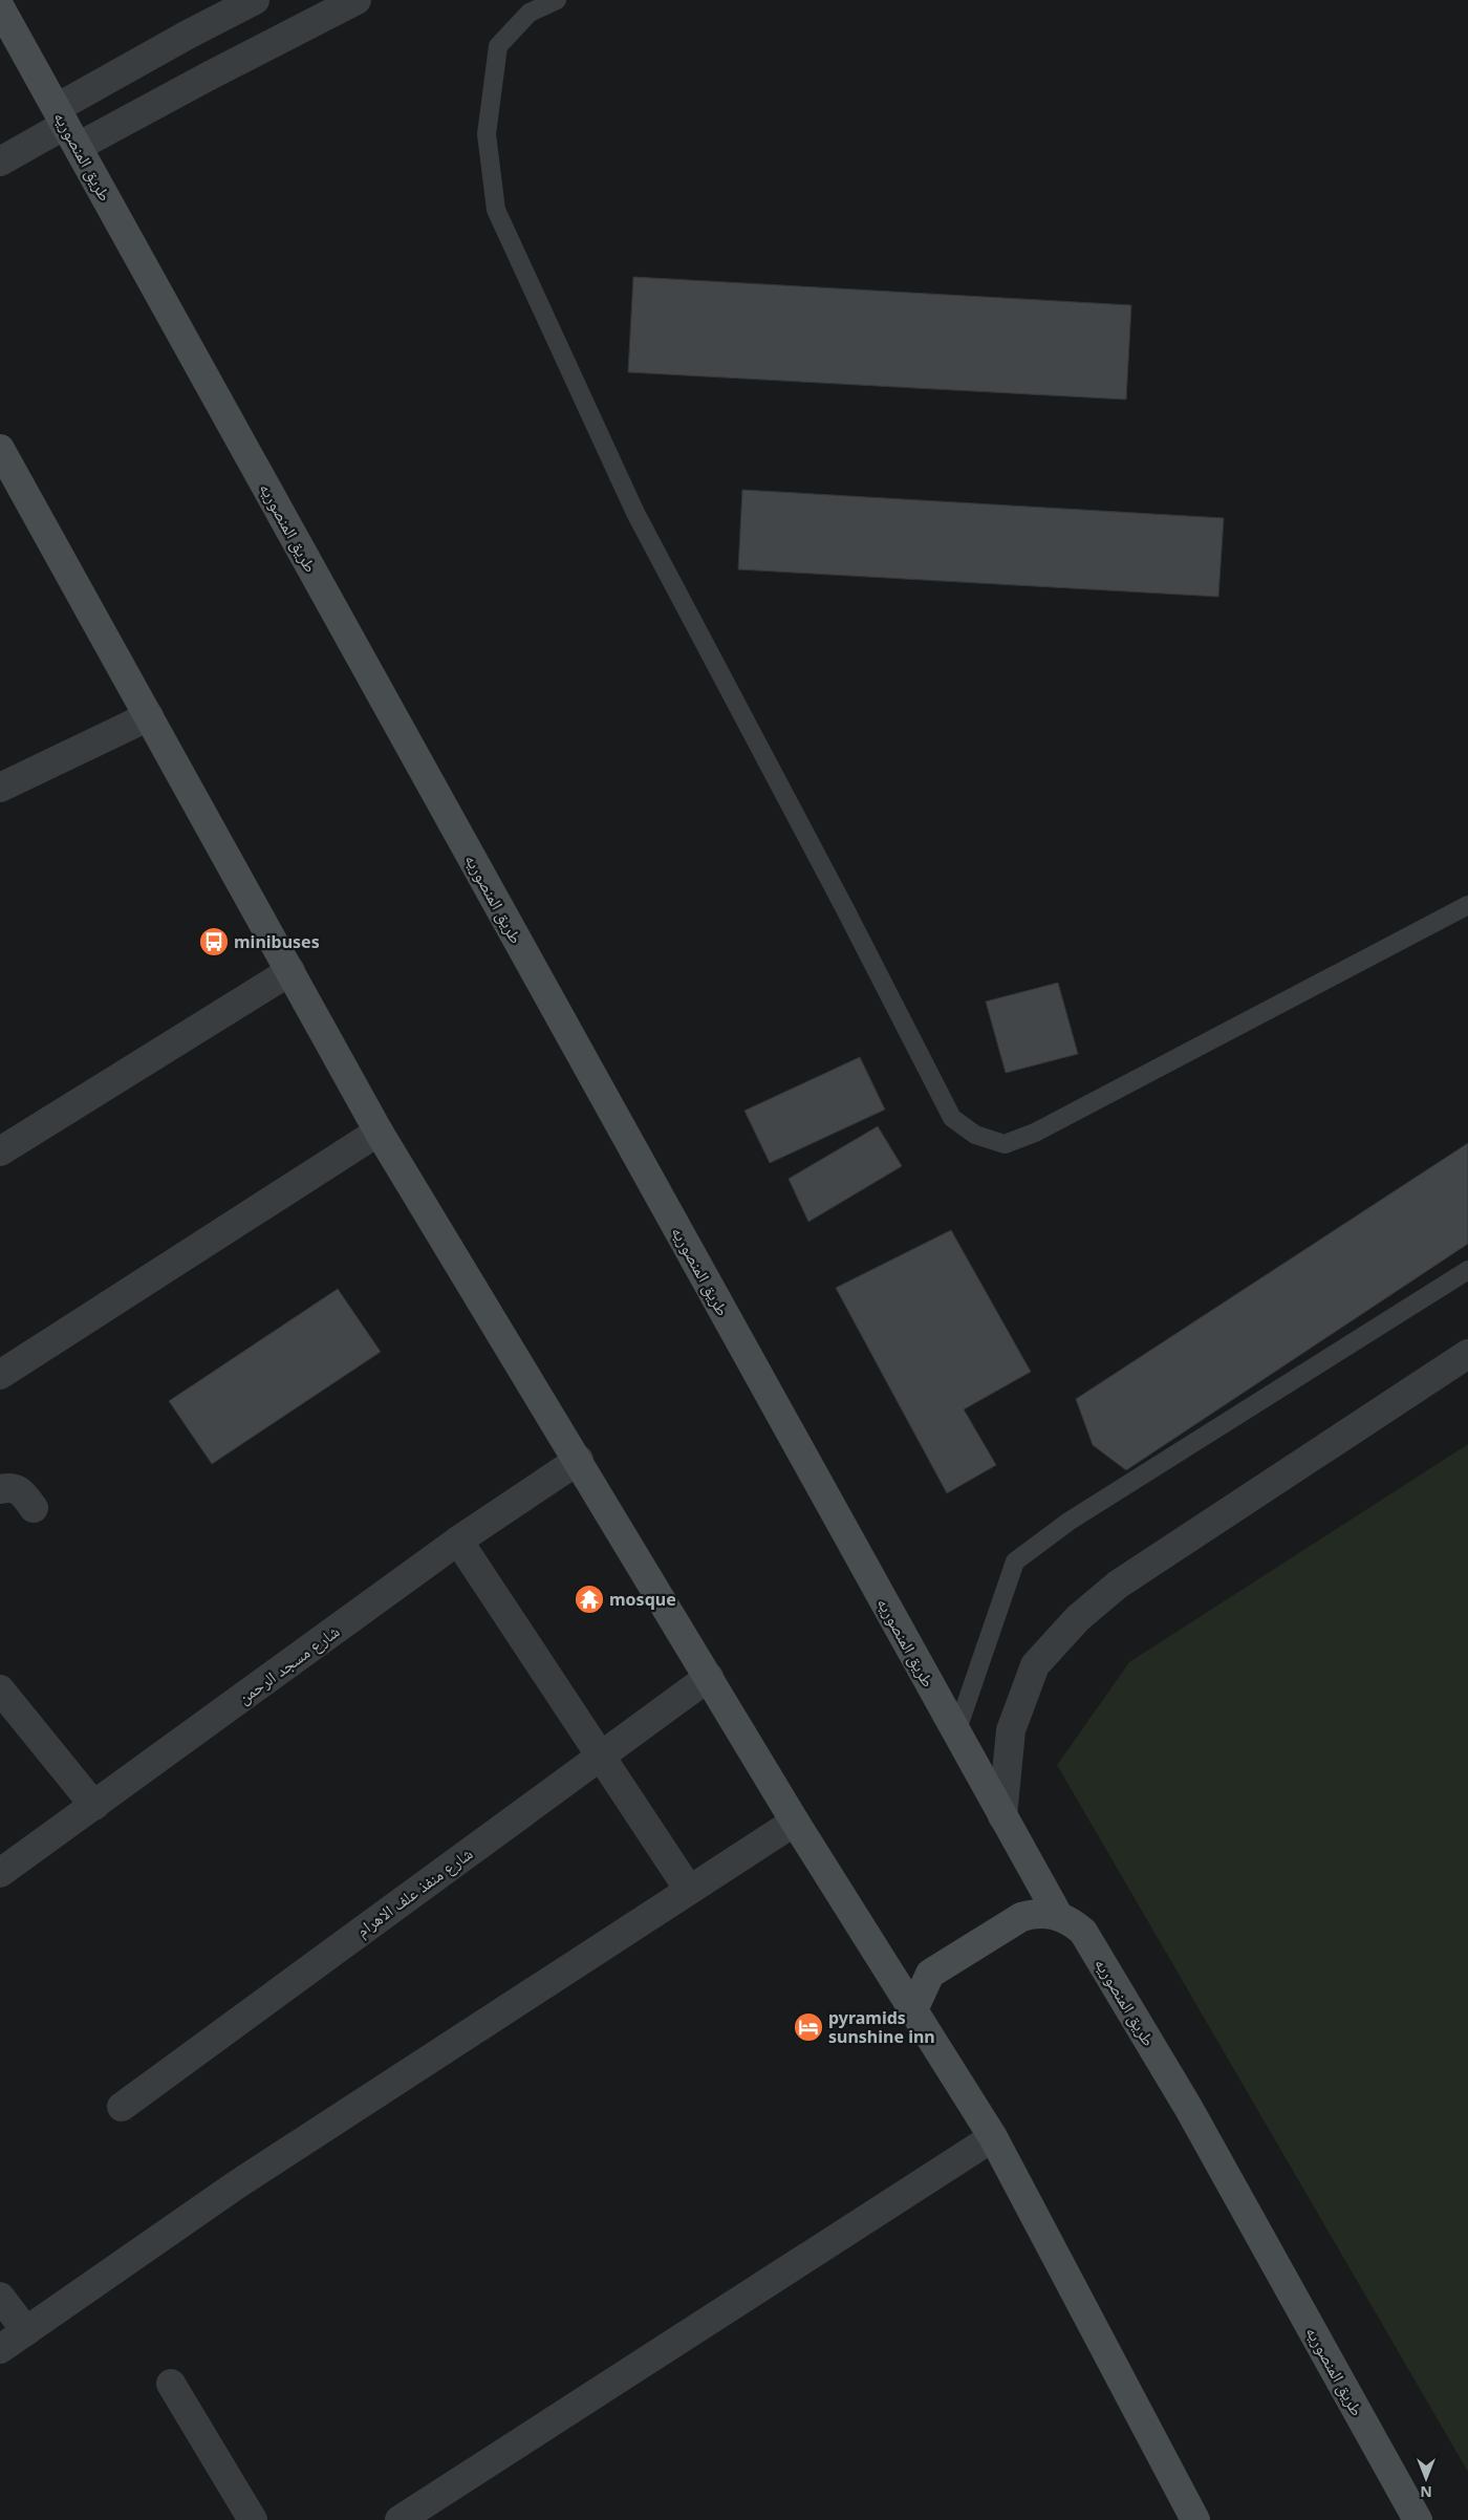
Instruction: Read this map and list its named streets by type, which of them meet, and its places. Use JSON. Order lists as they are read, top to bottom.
{
  "streets": {
    "main road": ["طريق المنصوريه"],
    "street": ["شارع مسجد الرحمن", "شارع منفذ علف الاهرام"]
  },
  "places": {
    "bus stop": ["minibuses"],
    "temple": ["mosque"],
    "hotel": ["pyramids sunshine inn"]
  },
  "north": "bottom"
}
